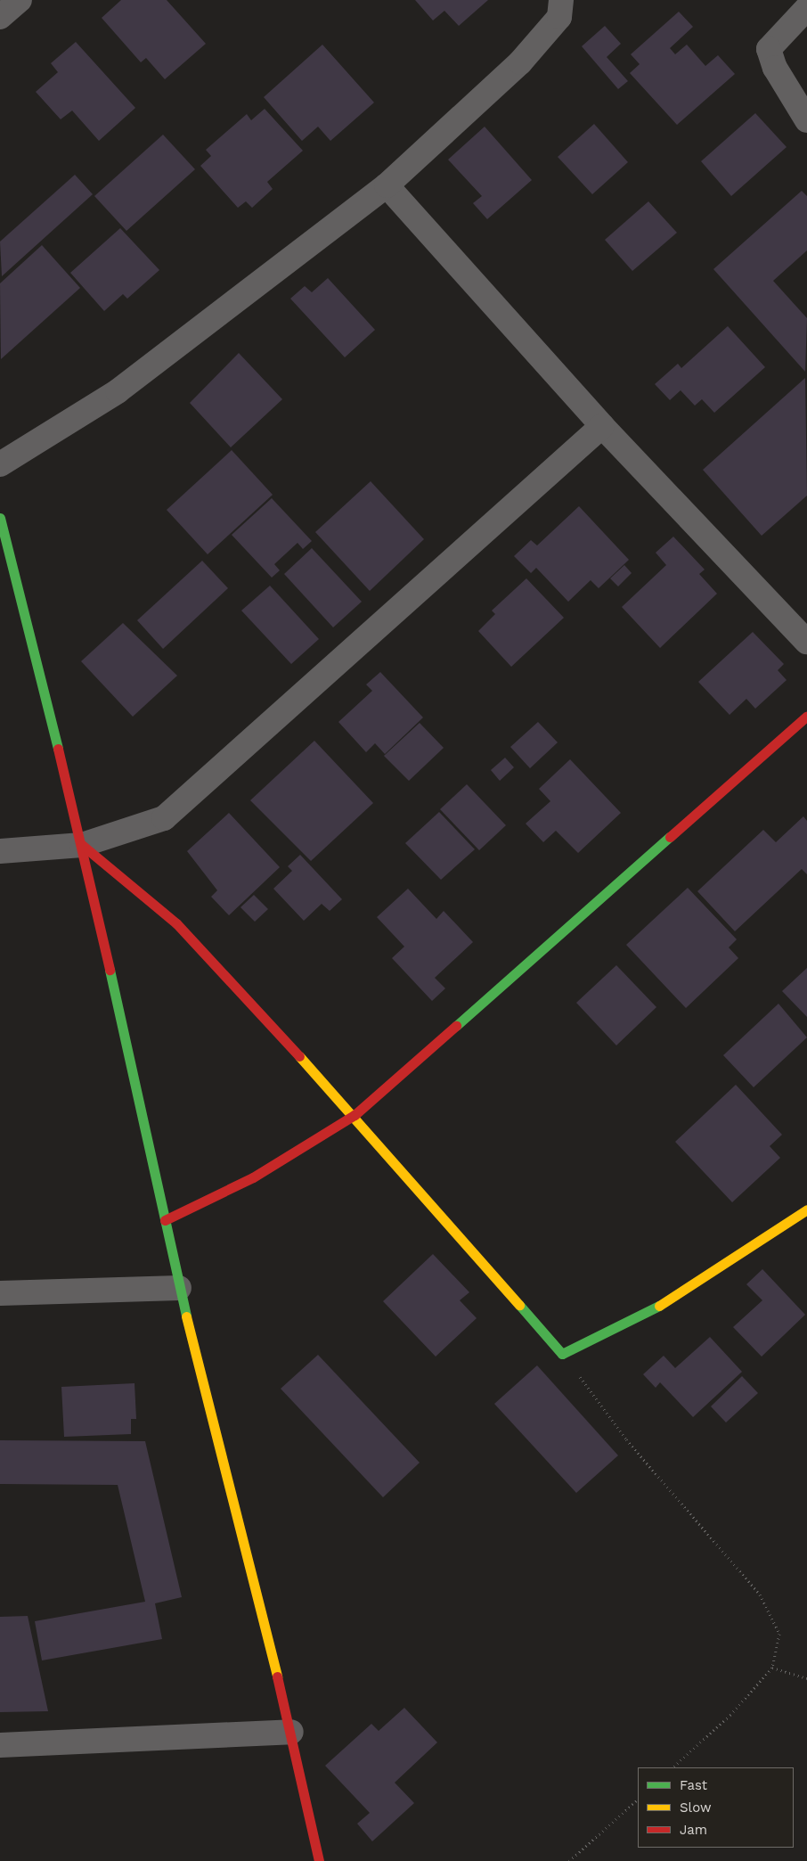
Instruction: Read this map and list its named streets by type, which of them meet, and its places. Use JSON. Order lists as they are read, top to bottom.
{
  "legend": ["Fast", "Slow", "Jam"]
}
